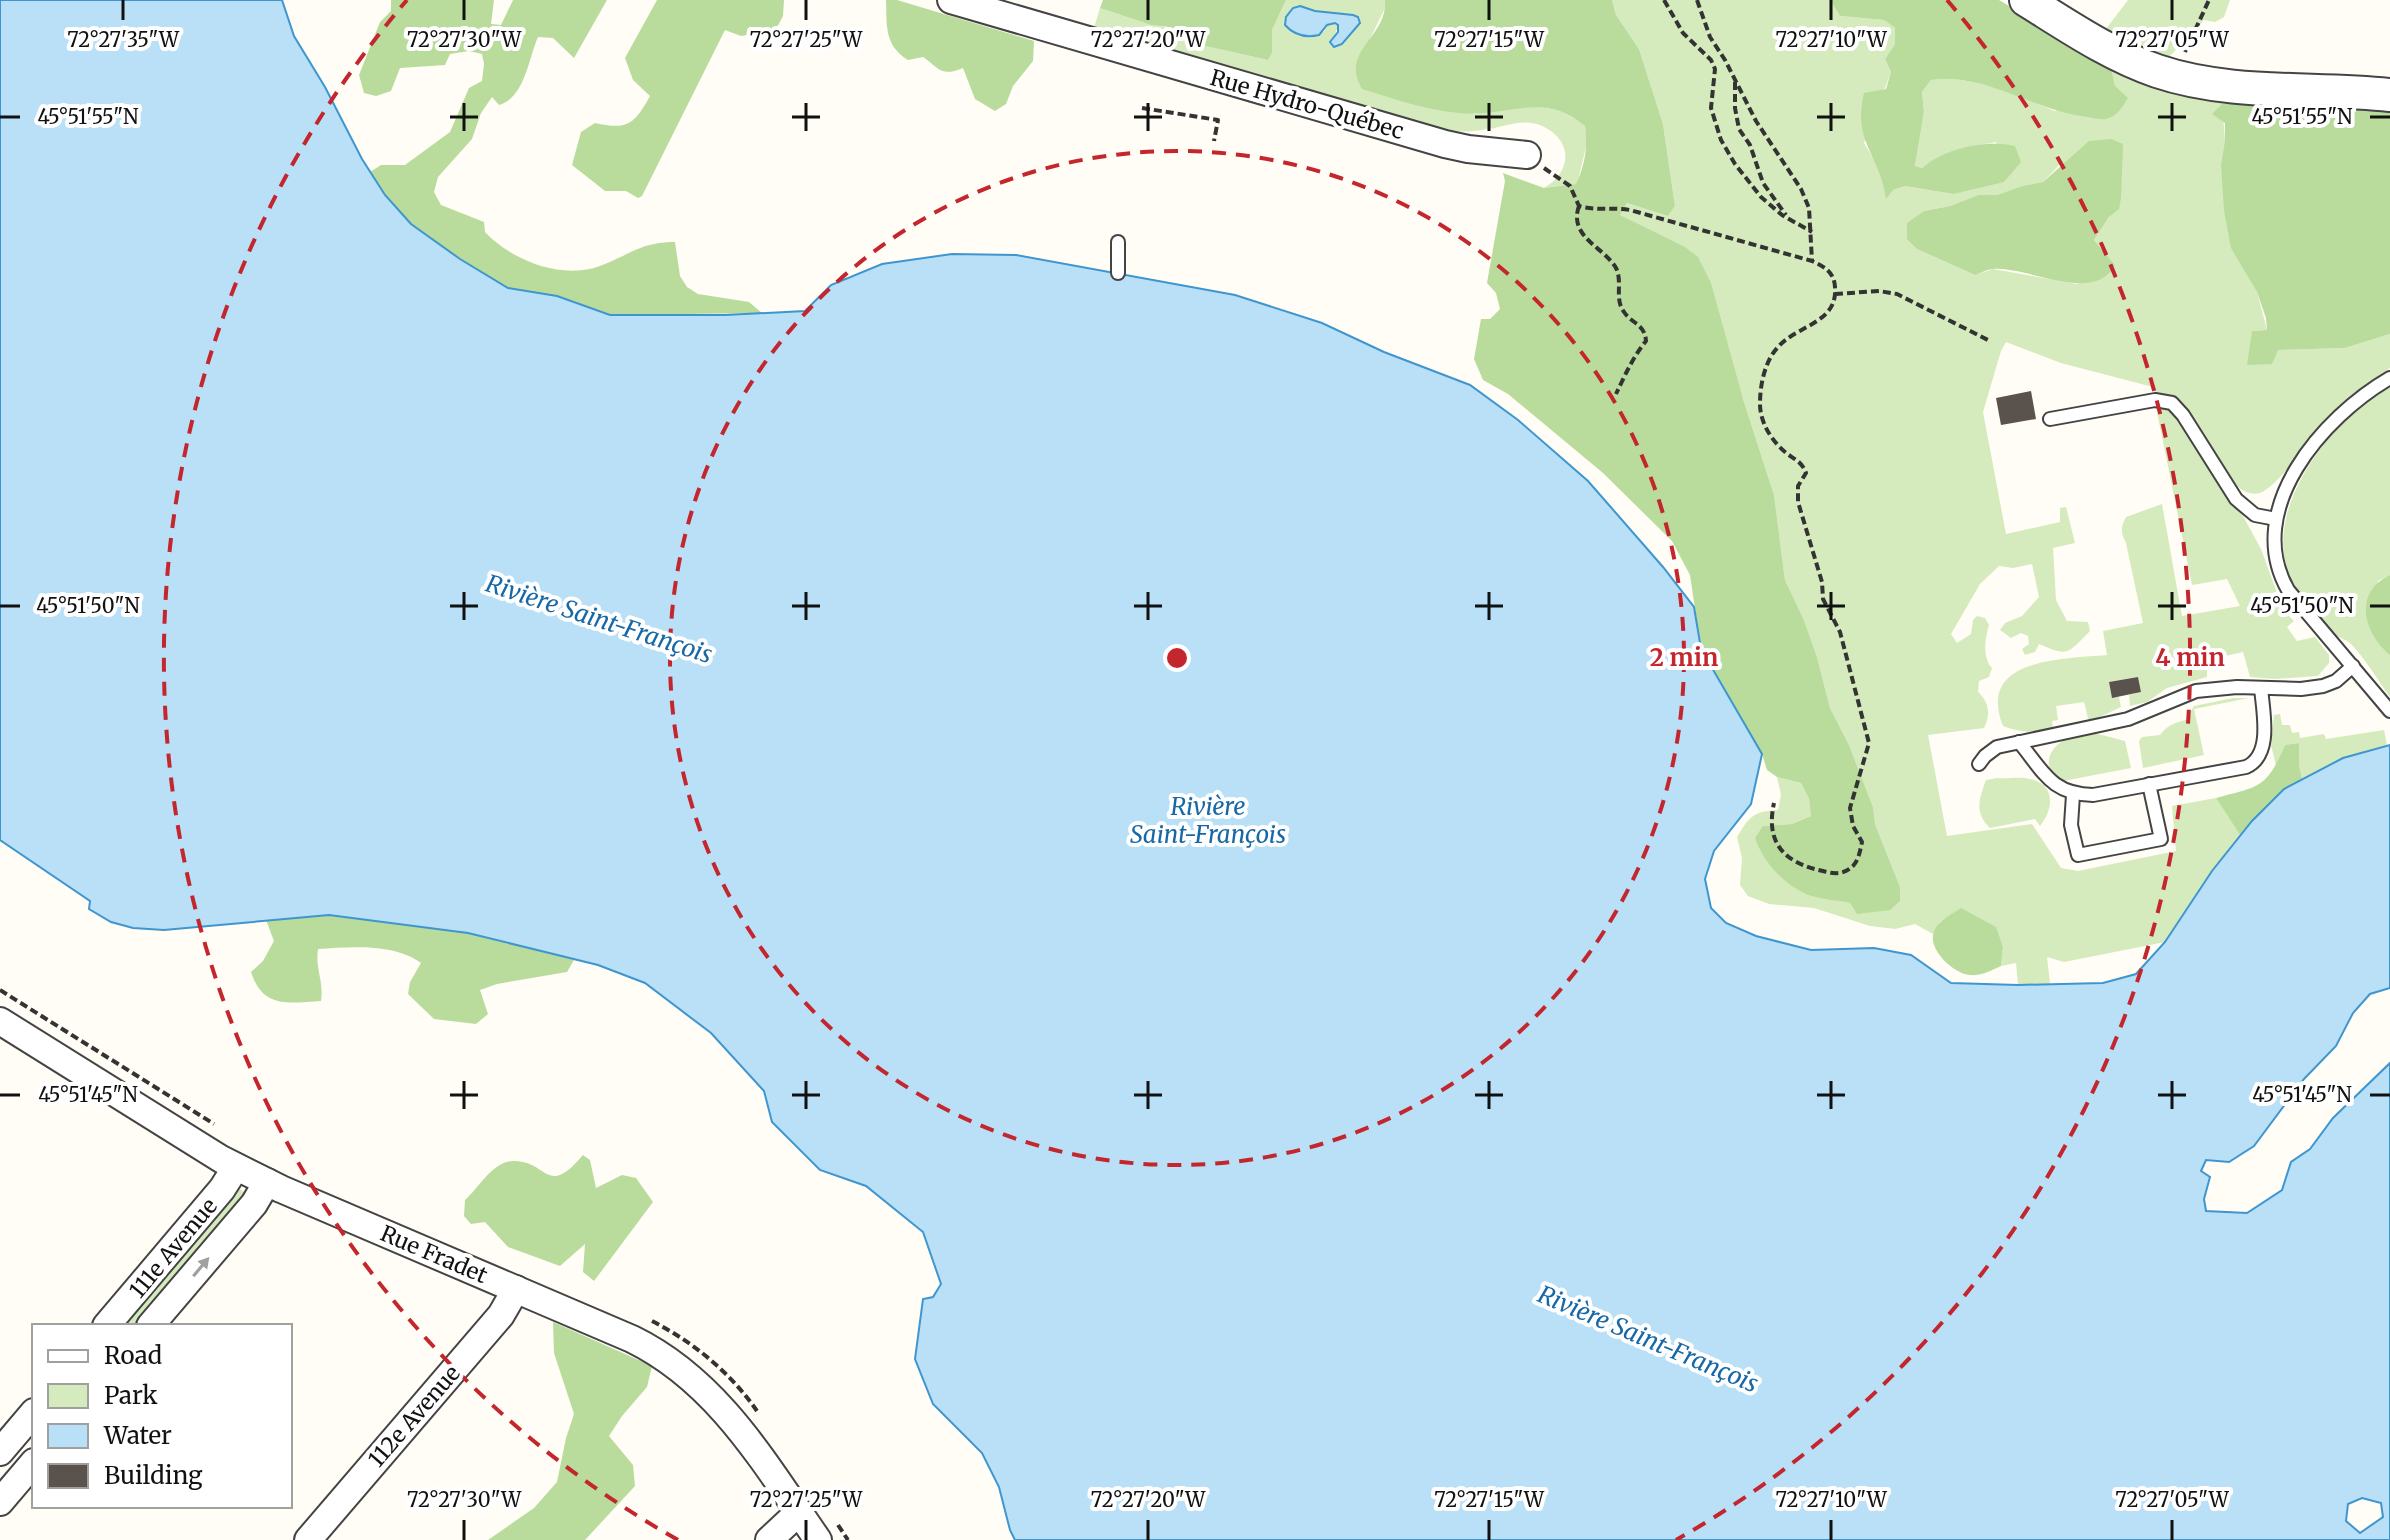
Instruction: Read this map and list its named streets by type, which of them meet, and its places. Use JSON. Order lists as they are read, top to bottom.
{
  "streets": {
    "street": [
      "Rue Hydro-Québec",
      "111e Avenue",
      "Rue Fradet",
      "112e Avenue"
    ]
  },
  "crossings": [
    ["111e Avenue", "Rue Fradet"],
    ["Rue Fradet", "112e Avenue"]
  ],
  "water": ["Rivière Saint-François"],
  "legend": [
    "Road",
    "Park",
    "Water",
    "Building"
  ],
  "coordinates": [
    "72°27'35\"W",
    "72°27'30\"W",
    "72°27'25\"W",
    "72°27'20\"W",
    "72°27'15\"W",
    "72°27'10\"W",
    "72°27'05\"W",
    "45°51'55\"N",
    "45°51'50\"N",
    "45°51'45\"N"
  ],
  "rings": ["2 min", "4 min"]
}
